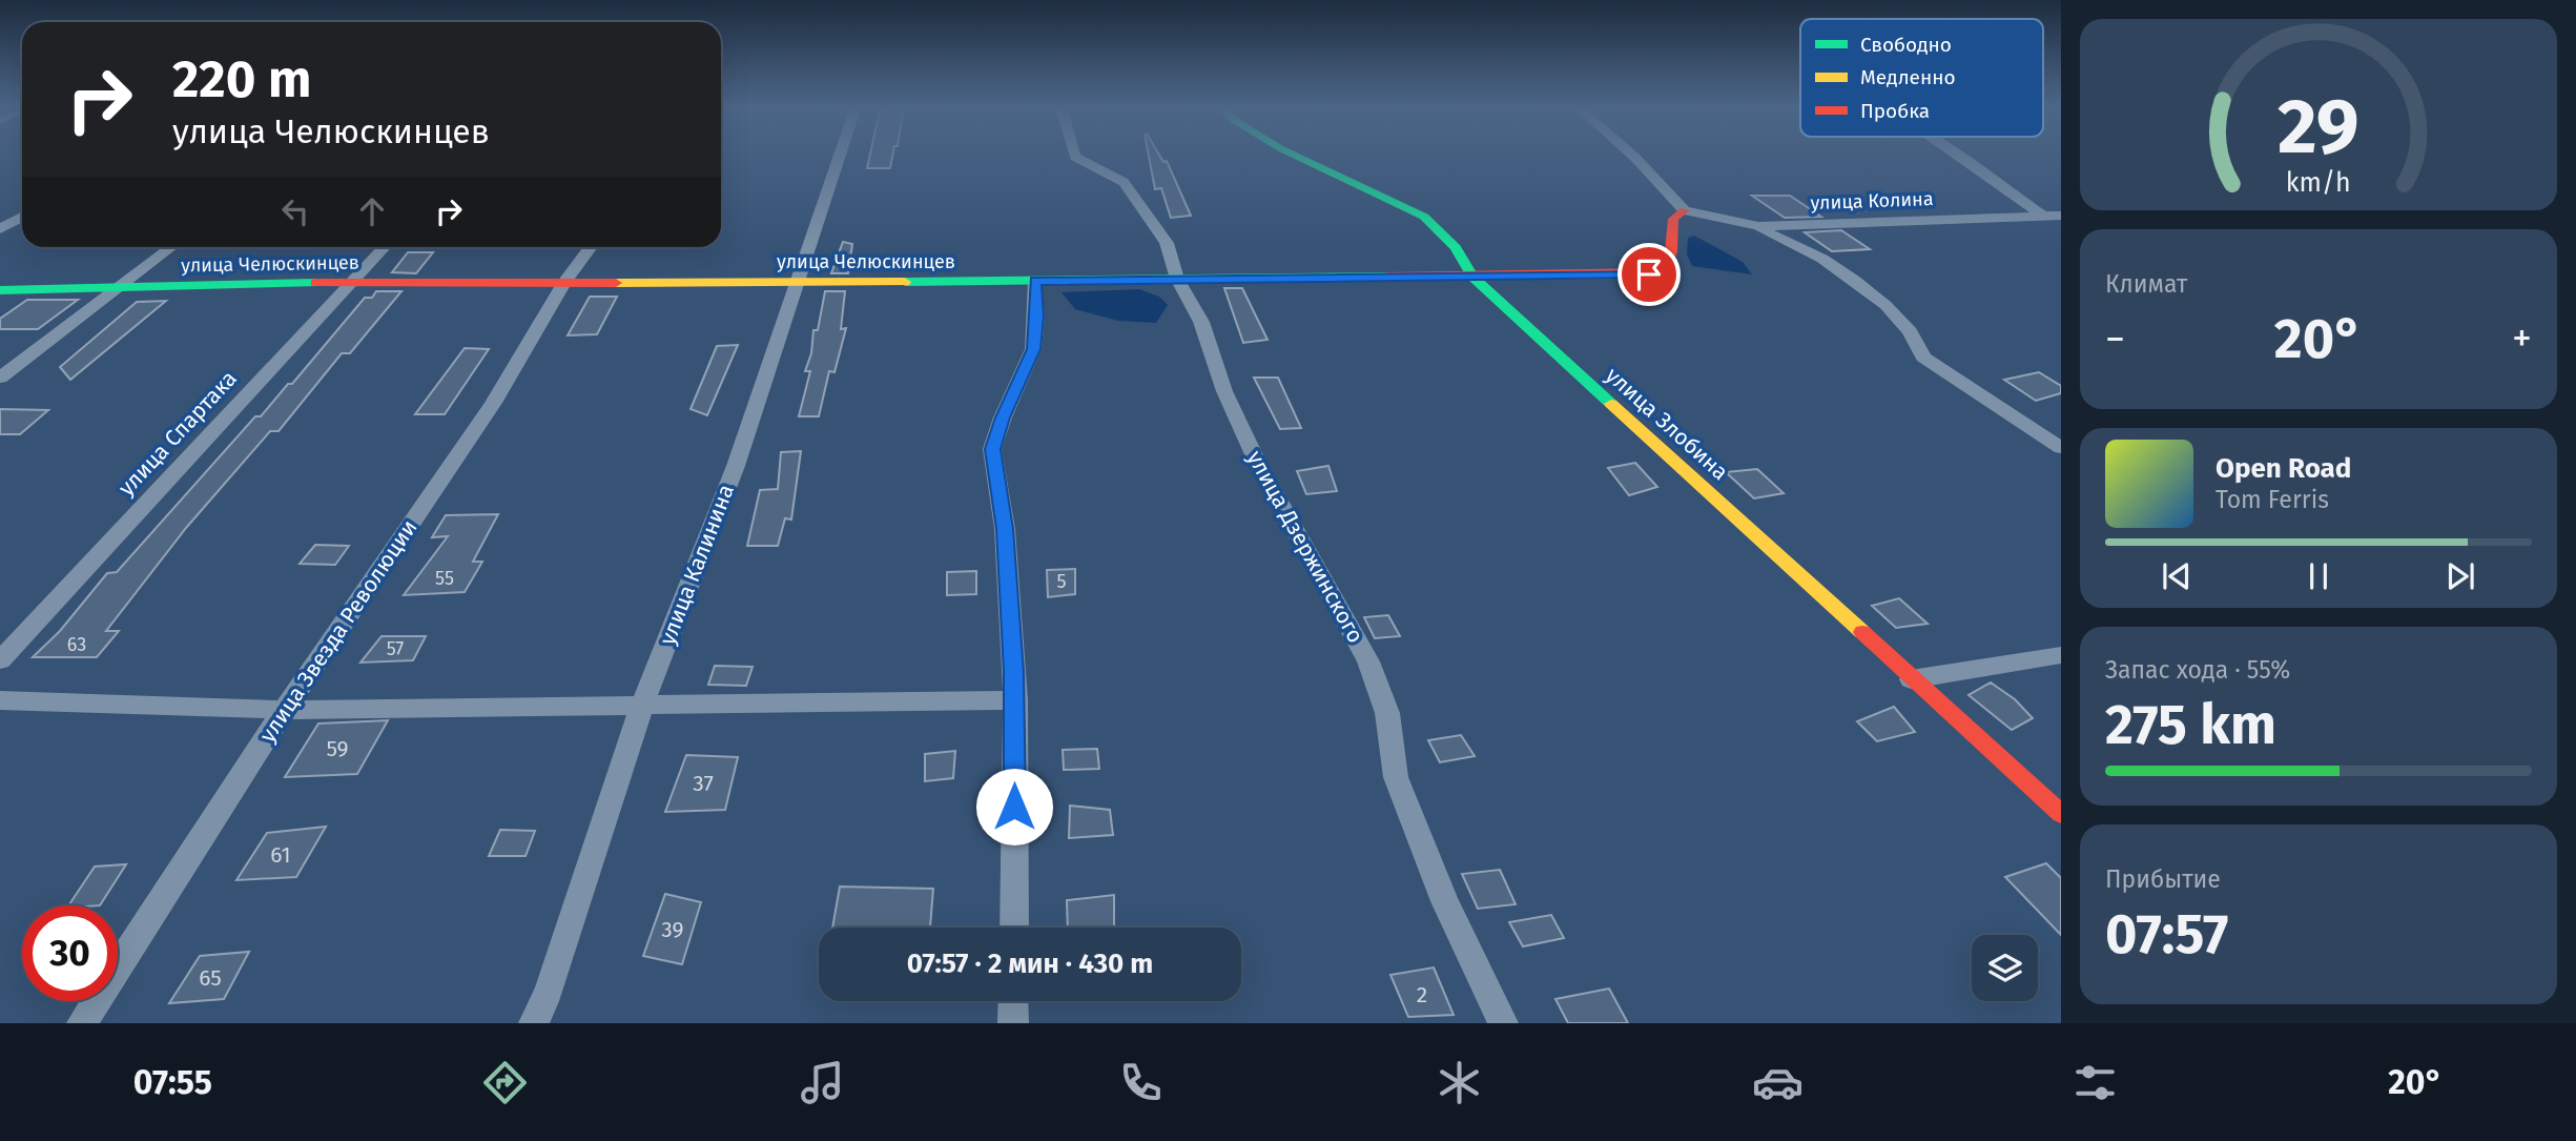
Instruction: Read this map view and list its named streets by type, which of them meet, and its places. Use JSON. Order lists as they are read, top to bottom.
{
  "streets": {
    "street": [
      "улица Колина",
      "улица Челюскинцев",
      "улица Злобина",
      "улица Спартака",
      "улица Дзержинского",
      "улица Калинина",
      "улица Звезда Революции"
    ]
  },
  "crossings": [
    ["улица Колина", "улица Челюскинцев"],
    ["улица Челюскинцев", "улица Злобина"],
    ["улица Челюскинцев", "улица Спартака"],
    ["улица Челюскинцев", "улица Дзержинского"],
    ["улица Челюскинцев", "улица Калинина"],
    ["улица Челюскинцев", "улица Звезда Революции"]
  ],
  "house_numbers": [
    "55",
    "5",
    "63",
    "57",
    "59",
    "37",
    "61",
    "39",
    "65",
    "2"
  ],
  "legend": ["Свободно", "Медленно", "Пробка"],
  "page": {
    "turn": ["220 m", "улица Челюскинцев"],
    "tile": [
      "Климат",
      ["Запас хода · 55%", "275 km"],
      ["Прибытие", "07:57"]
    ],
    "heat": ["−", "20°", "+"],
    "song": ["Open Road", "Tom Ferris"],
    "limit": "30",
    "trip": "07:57 · 2 мин · 430 m",
    "tabs": ["07:55", "20°"],
    "gauge": ["29", "km/h"]
  }
}
